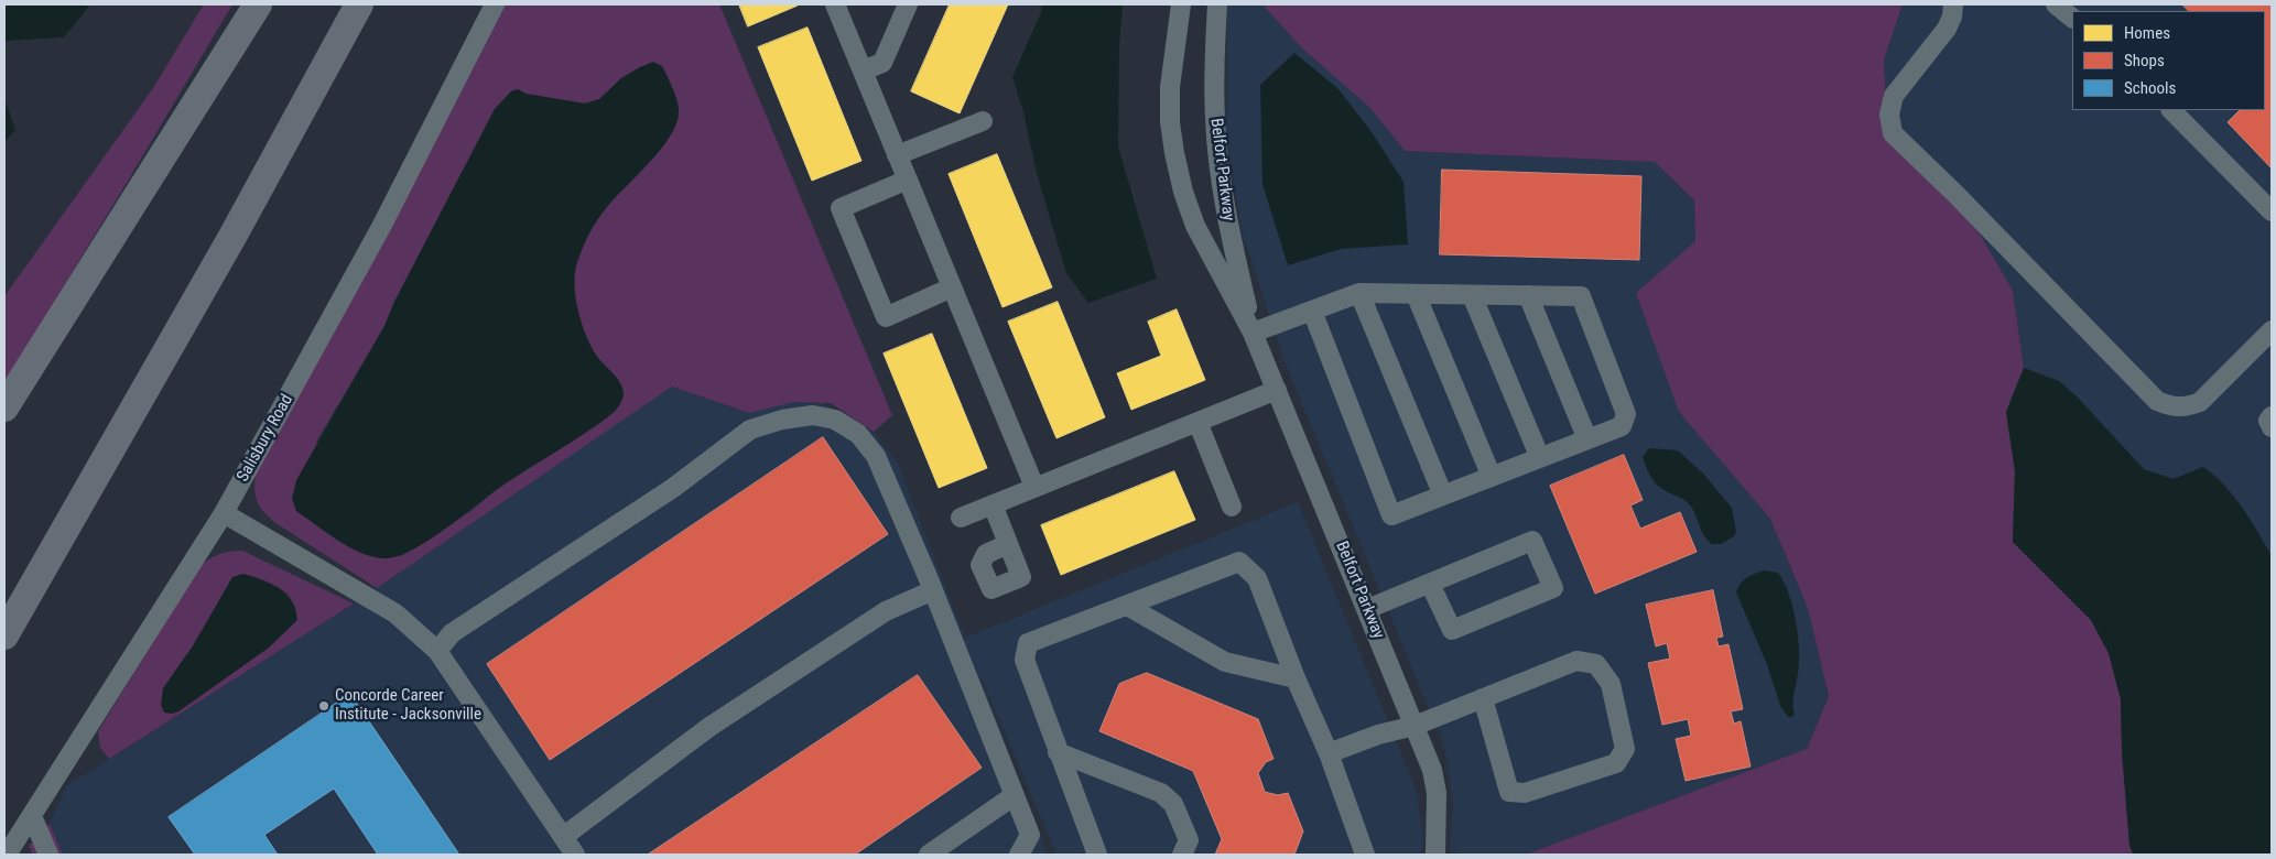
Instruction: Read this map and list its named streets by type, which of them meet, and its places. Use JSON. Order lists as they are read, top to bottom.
{
  "streets": {
    "street": ["Belfort Parkway", "Salisbury Road"]
  },
  "places": ["Concorde Career Institute - Jacksonville"],
  "legend": ["Homes", "Shops", "Schools"]
}
